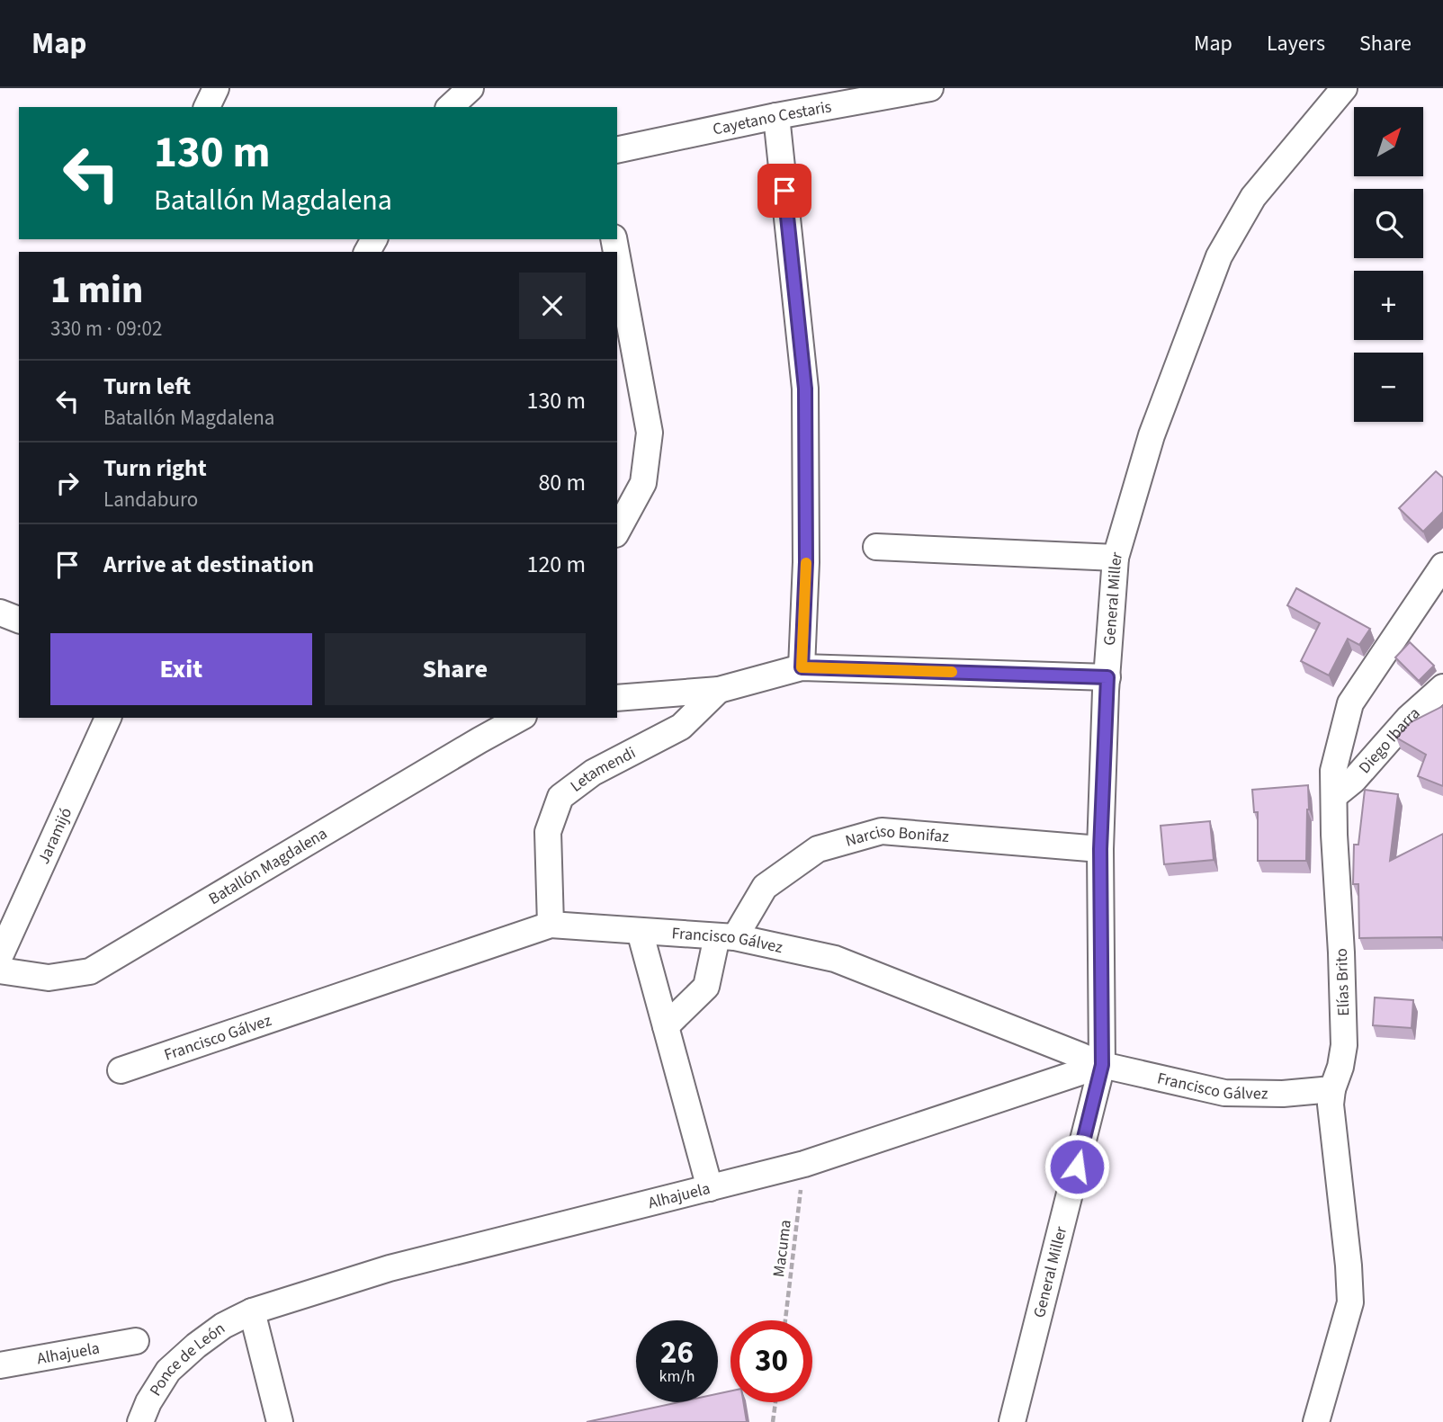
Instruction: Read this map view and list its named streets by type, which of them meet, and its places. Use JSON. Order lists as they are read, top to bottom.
{
  "streets": {
    "street": [
      "Cayetano Cestaris",
      "General Miller",
      "Diego Ibarra",
      "Letamendi",
      "Jaramijó",
      "Narciso Bonifaz",
      "Batallón Magdalena",
      "Francisco Gálvez",
      "Elías Brito",
      "Alhajuela",
      "Ponce de León"
    ],
    "path": ["Macuma"]
  },
  "crossings": [
    ["General Miller", "Narciso Bonifaz"],
    ["General Miller", "Francisco Gálvez"],
    ["General Miller", "Alhajuela"],
    ["Diego Ibarra", "Elías Brito"],
    ["Letamendi", "Francisco Gálvez"],
    ["Narciso Bonifaz", "Francisco Gálvez"],
    ["Francisco Gálvez", "Elías Brito"],
    ["Francisco Gálvez", "Alhajuela"],
    ["Alhajuela", "Macuma"],
    ["Alhajuela", "Ponce de León"]
  ],
  "north": "top right",
  "page": {
    "header": "Map",
    "nav": ["Map", "Layers", "Share"],
    "map_buttons": ["+", "−"],
    "turn": ["130 m", "Batallón Magdalena"],
    "heading": ["1 min", "330 m · 09:02"],
    "list": [
      {
        "name": "Turn left",
        "note": "Batallón Magdalena",
        "value": "130 m"
      },
      {
        "name": "Turn right",
        "note": "Landaburo",
        "value": "80 m"
      },
      {
        "name": "Arrive at destination",
        "value": "120 m"
      }
    ],
    "buttons": ["Exit", "Share"],
    "speed": "26 km/h",
    "limit": "30"
  }
}
